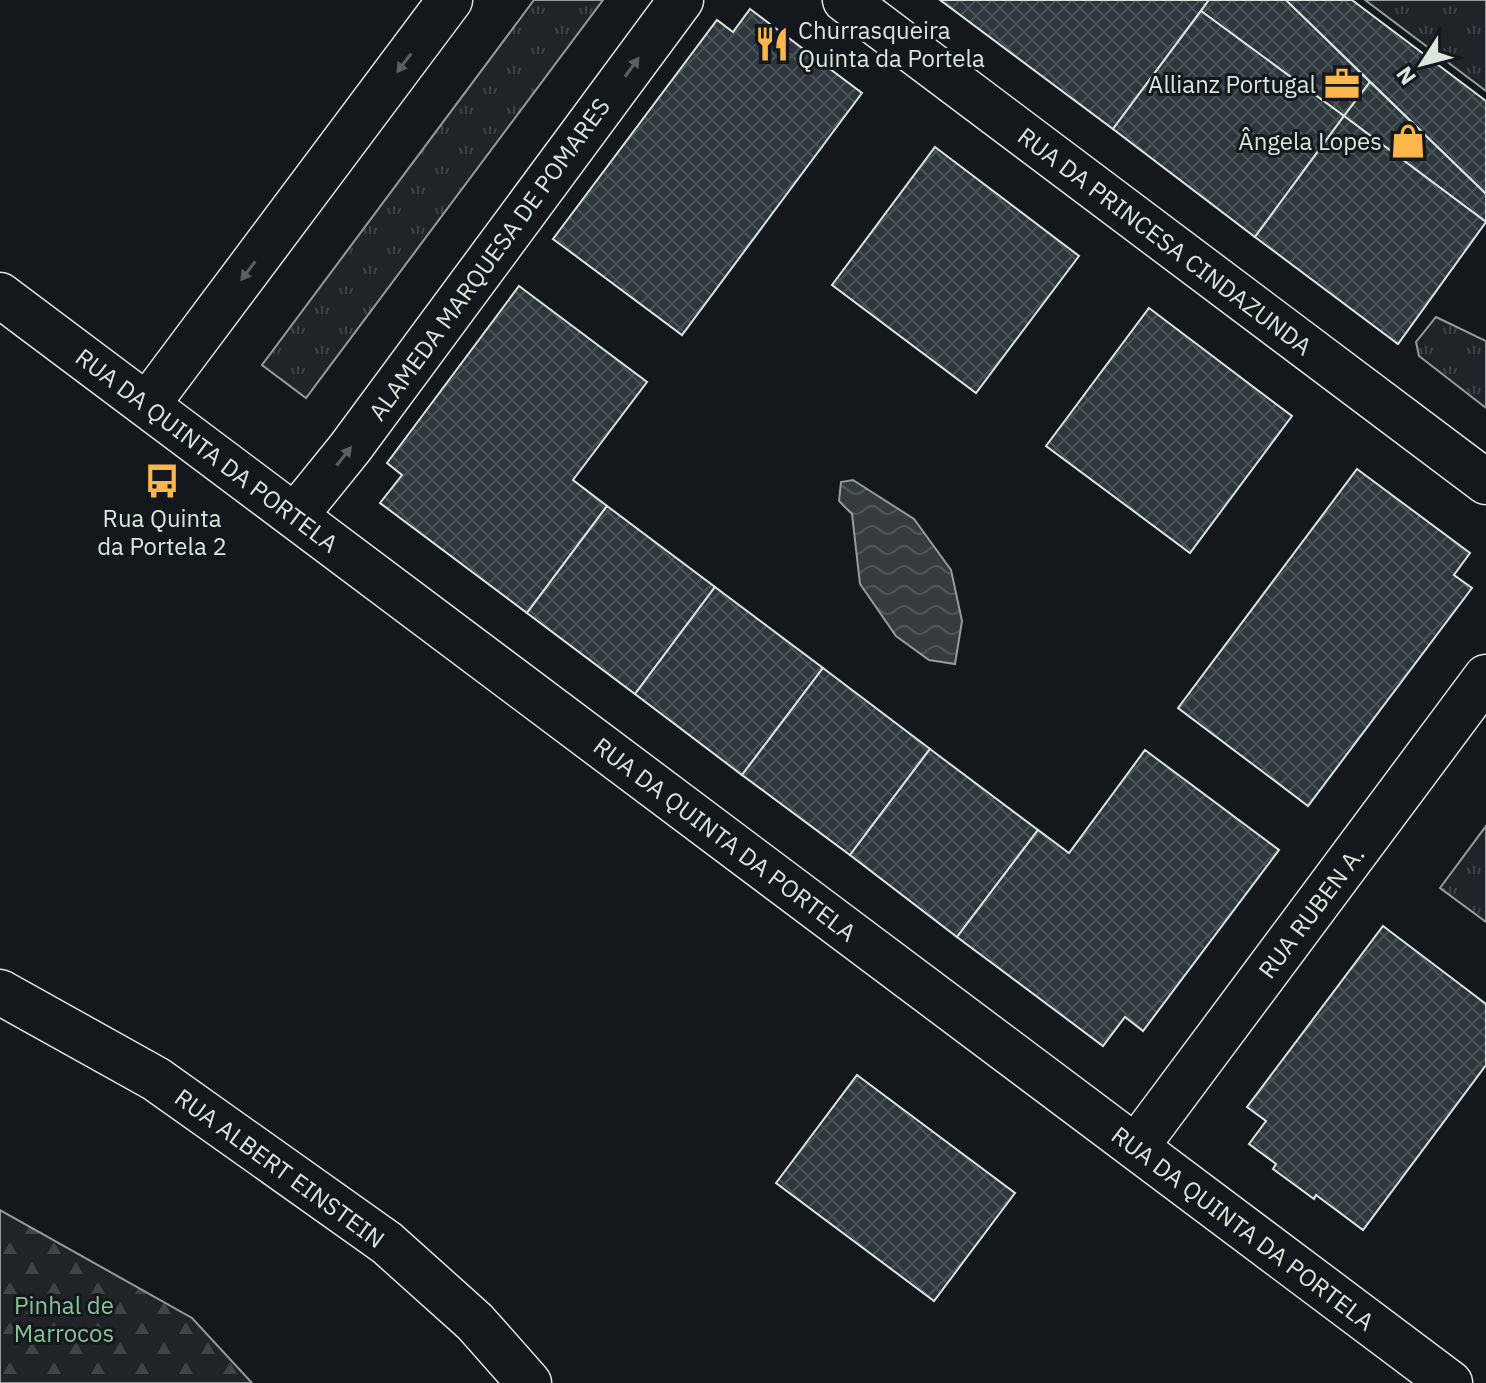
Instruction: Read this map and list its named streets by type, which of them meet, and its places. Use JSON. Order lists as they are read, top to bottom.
{
  "streets": {
    "street": [
      "RUA DA PRINCESA CINDAZUNDA",
      "ALAMEDA MARQUESA DE POMARES",
      "RUA DA QUINTA DA PORTELA",
      "RUA RUBEN A.",
      "RUA ALBERT EINSTEIN"
    ]
  },
  "crossings": [
    ["ALAMEDA MARQUESA DE POMARES", "RUA DA QUINTA DA PORTELA"],
    ["RUA DA QUINTA DA PORTELA", "RUA RUBEN A."]
  ],
  "parks": ["Pinhal de Marrocos"],
  "places": {
    "restaurant": ["Churrasqueira Quinta da Portela"],
    "office": ["Allianz Portugal"],
    "shop": ["Ângela Lopes"],
    "bus stop": ["Rua Quinta da Portela 2"]
  },
  "north": "bottom left"
}
